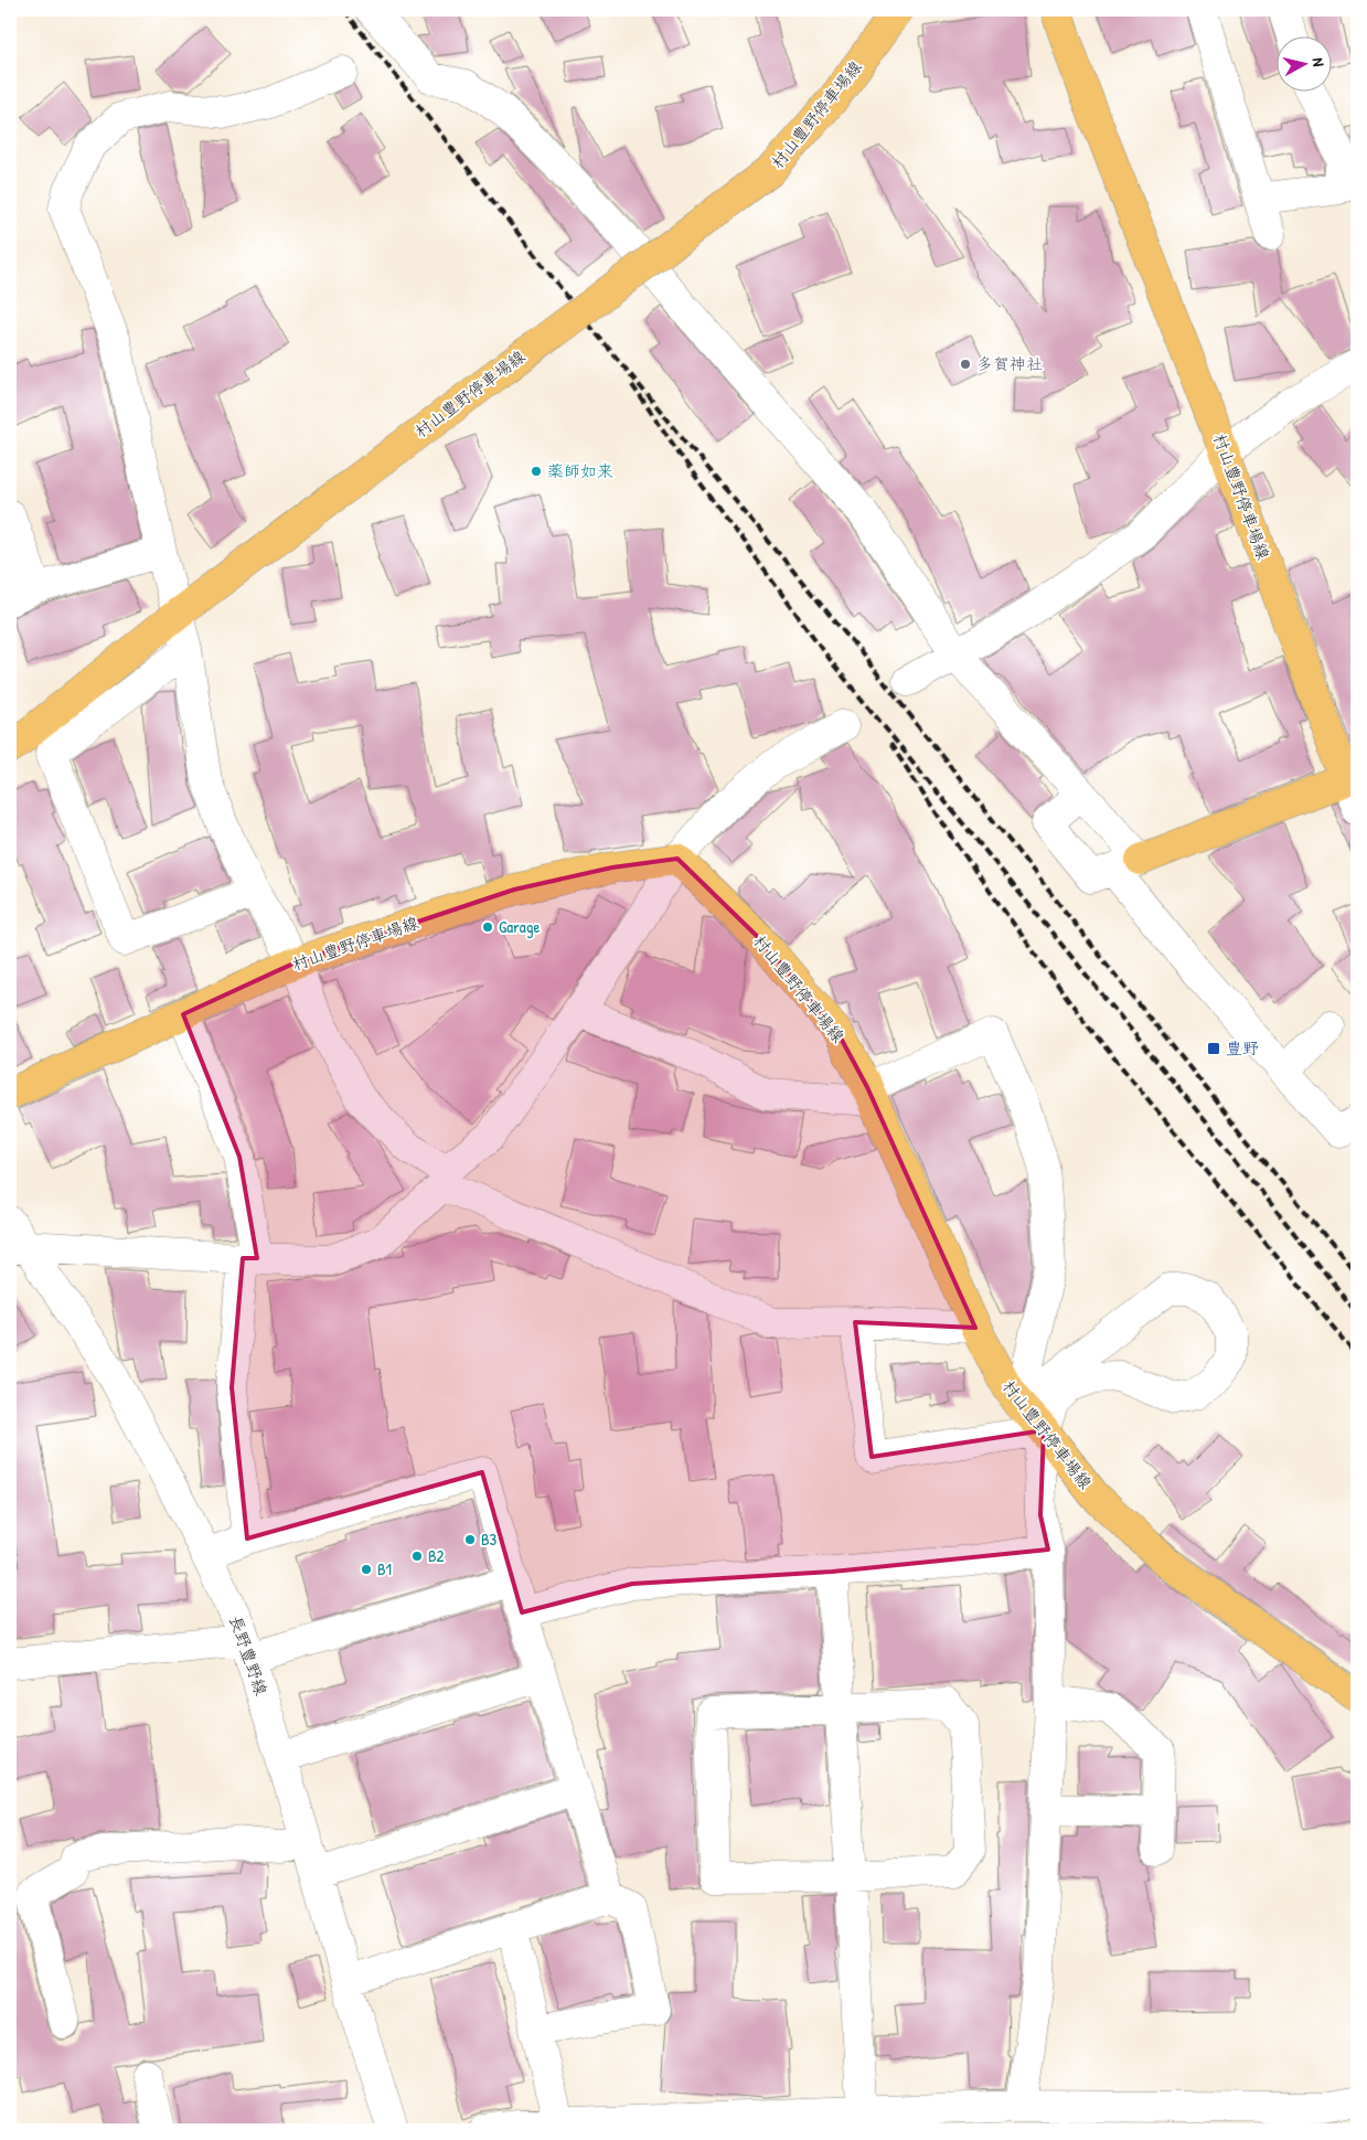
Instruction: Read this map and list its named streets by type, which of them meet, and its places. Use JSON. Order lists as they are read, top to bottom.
{
  "streets": {
    "main road": ["村山豊野停車場線"],
    "street": ["長野豊野線"]
  },
  "places": {
    "other": [
      "多賀神社",
      "薬師如来",
      "Garage",
      "B3",
      "B2",
      "B1"
    ],
    "transit": ["豊野"]
  },
  "north": "right"
}
